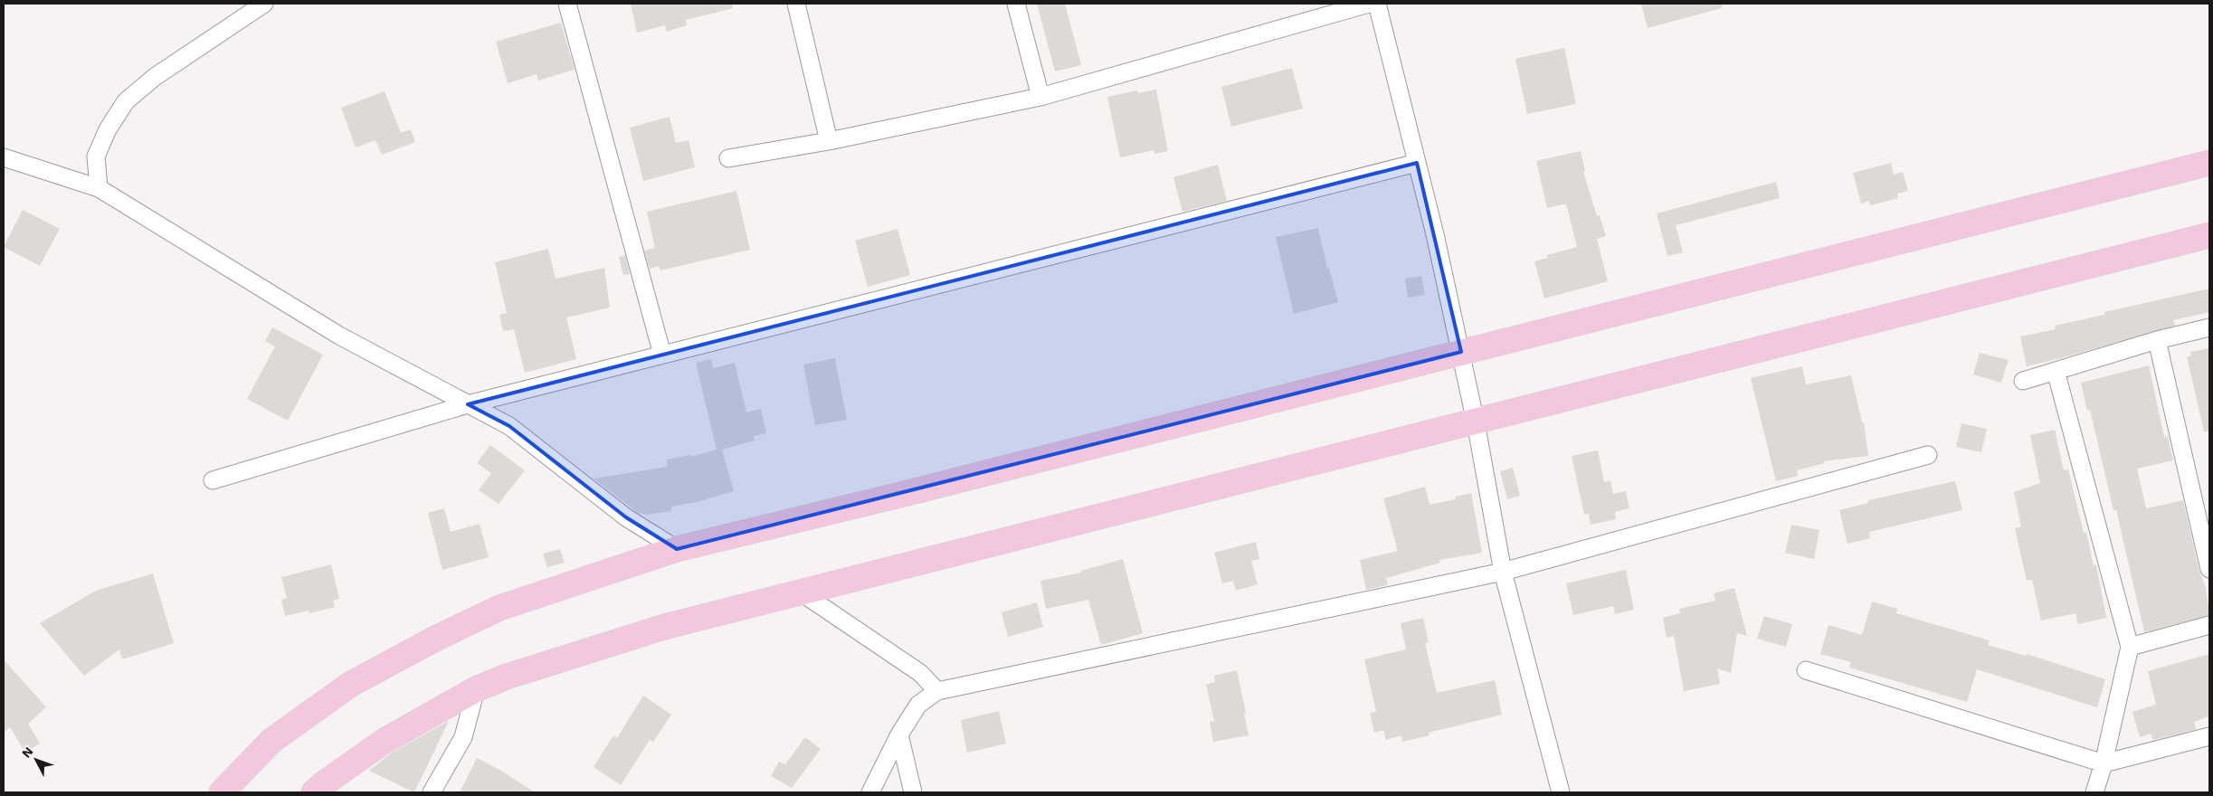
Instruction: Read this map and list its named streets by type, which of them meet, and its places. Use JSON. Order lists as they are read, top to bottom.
{
  "north": "top left"
}
